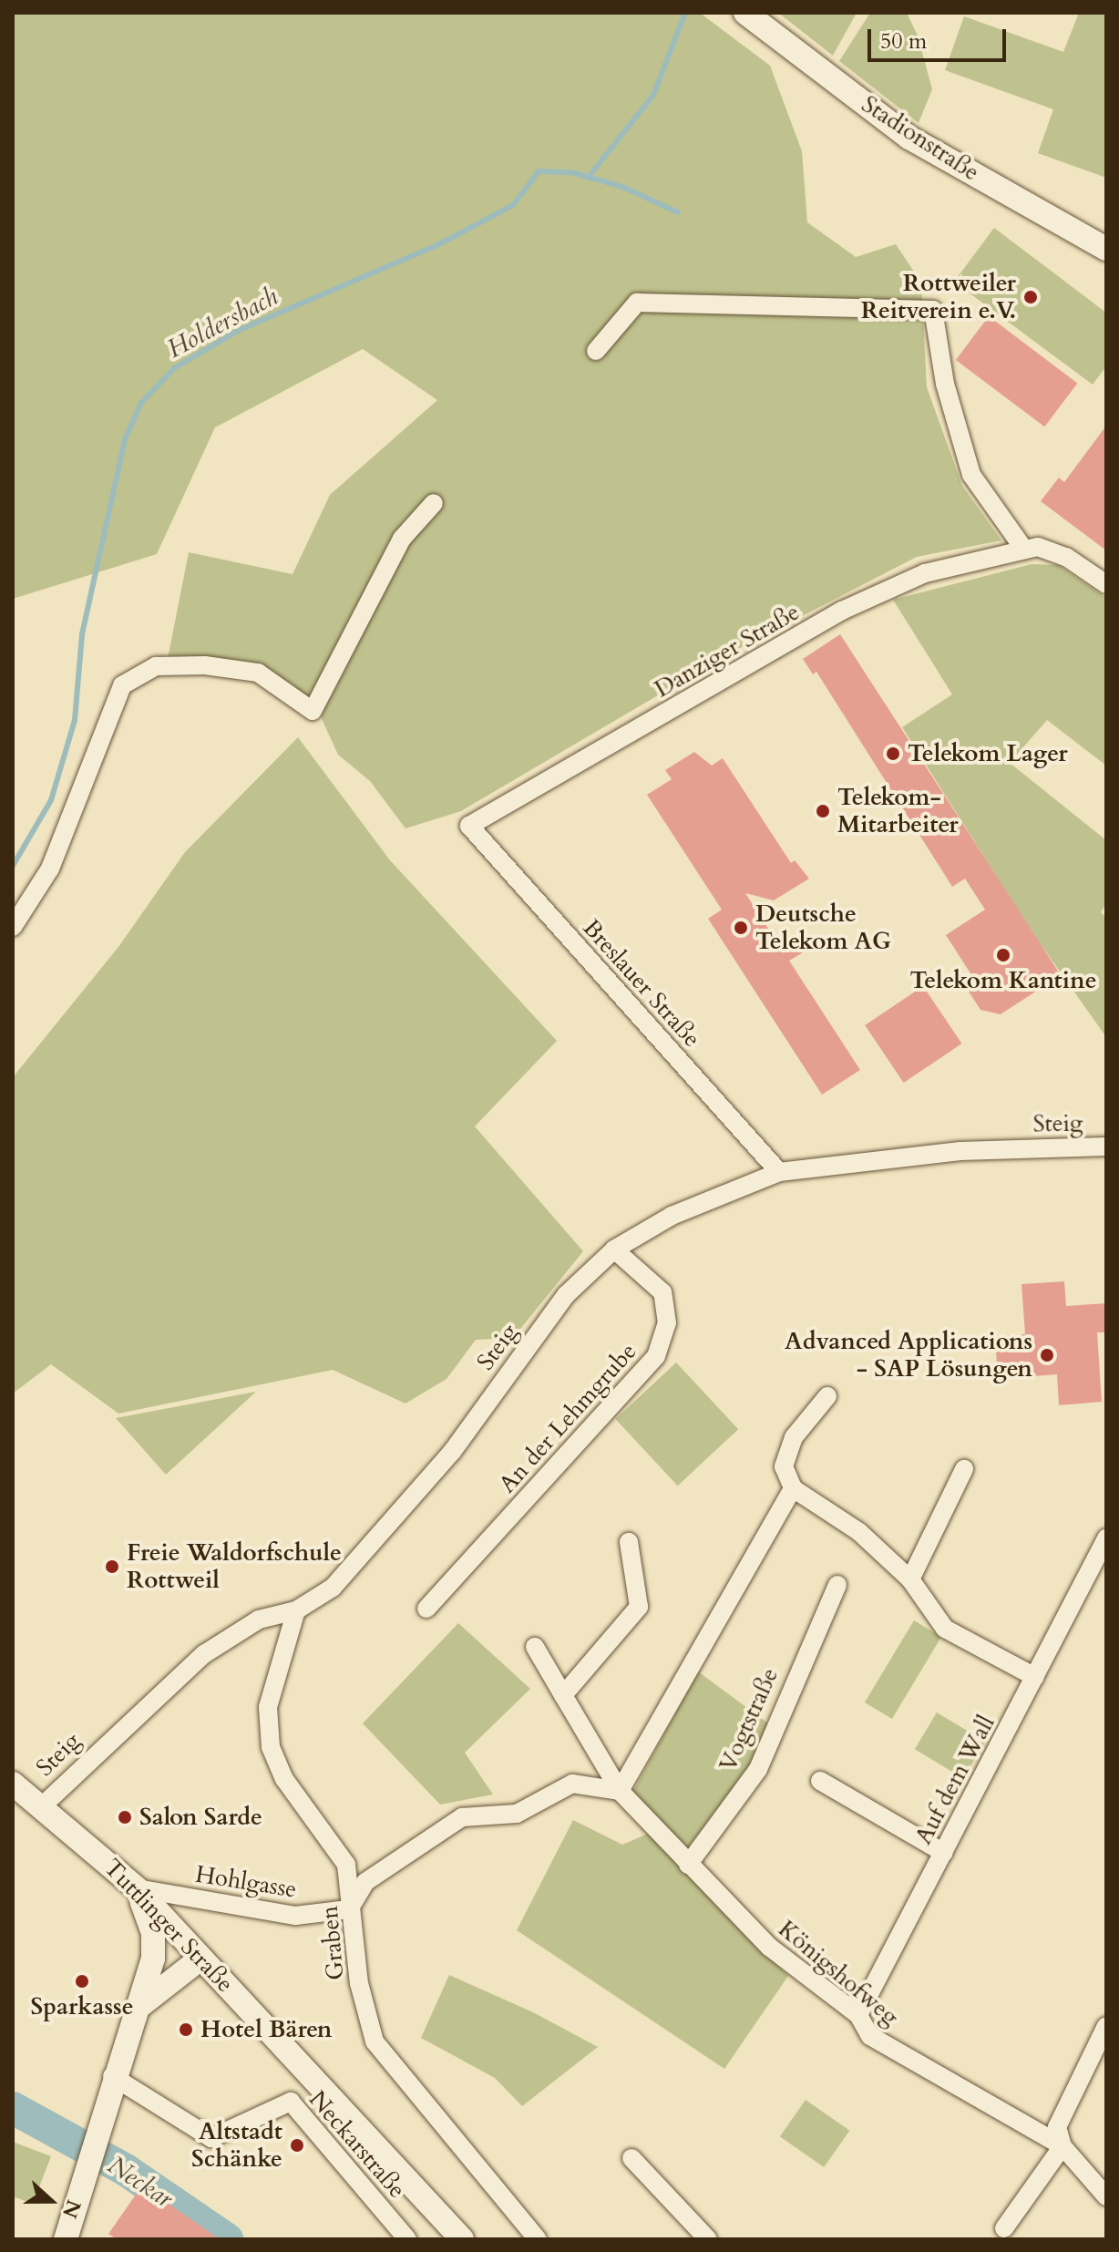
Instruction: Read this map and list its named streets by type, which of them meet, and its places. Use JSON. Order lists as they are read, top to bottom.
{
  "streets": {
    "street": [
      "Stadionstraße",
      "Danziger Straße",
      "Breslauer Straße",
      "Steig",
      "An der Lehmgrube",
      "Vogtstraße",
      "Auf dem Wall",
      "Hohlgasse",
      "Tuttlinger Straße",
      "Graben",
      "Königshofweg",
      "Neckarstraße"
    ]
  },
  "crossings": [
    ["Danziger Straße", "Breslauer Straße"],
    ["Breslauer Straße", "Steig"],
    ["Steig", "An der Lehmgrube"],
    ["Steig", "Tuttlinger Straße"],
    ["Steig", "Graben"],
    ["Vogtstraße", "Königshofweg"],
    ["Auf dem Wall", "Königshofweg"],
    ["Hohlgasse", "Tuttlinger Straße"],
    ["Hohlgasse", "Graben"]
  ],
  "water": ["Holdersbach", "Neckar"],
  "places": [
    "Rottweiler Reitverein e.V.",
    "Telekom Lager",
    "Telekom- Mitarbeiter",
    "Deutsche Telekom AG",
    "Telekom Kantine",
    "Advanced Applications - SAP Lösungen",
    "Freie Waldorfschule Rottweil",
    "Salon Sarde",
    "Sparkasse",
    "Hotel Bären",
    "Altstadt Schänke"
  ],
  "scale_bar": "50 m",
  "north": "right"
}
